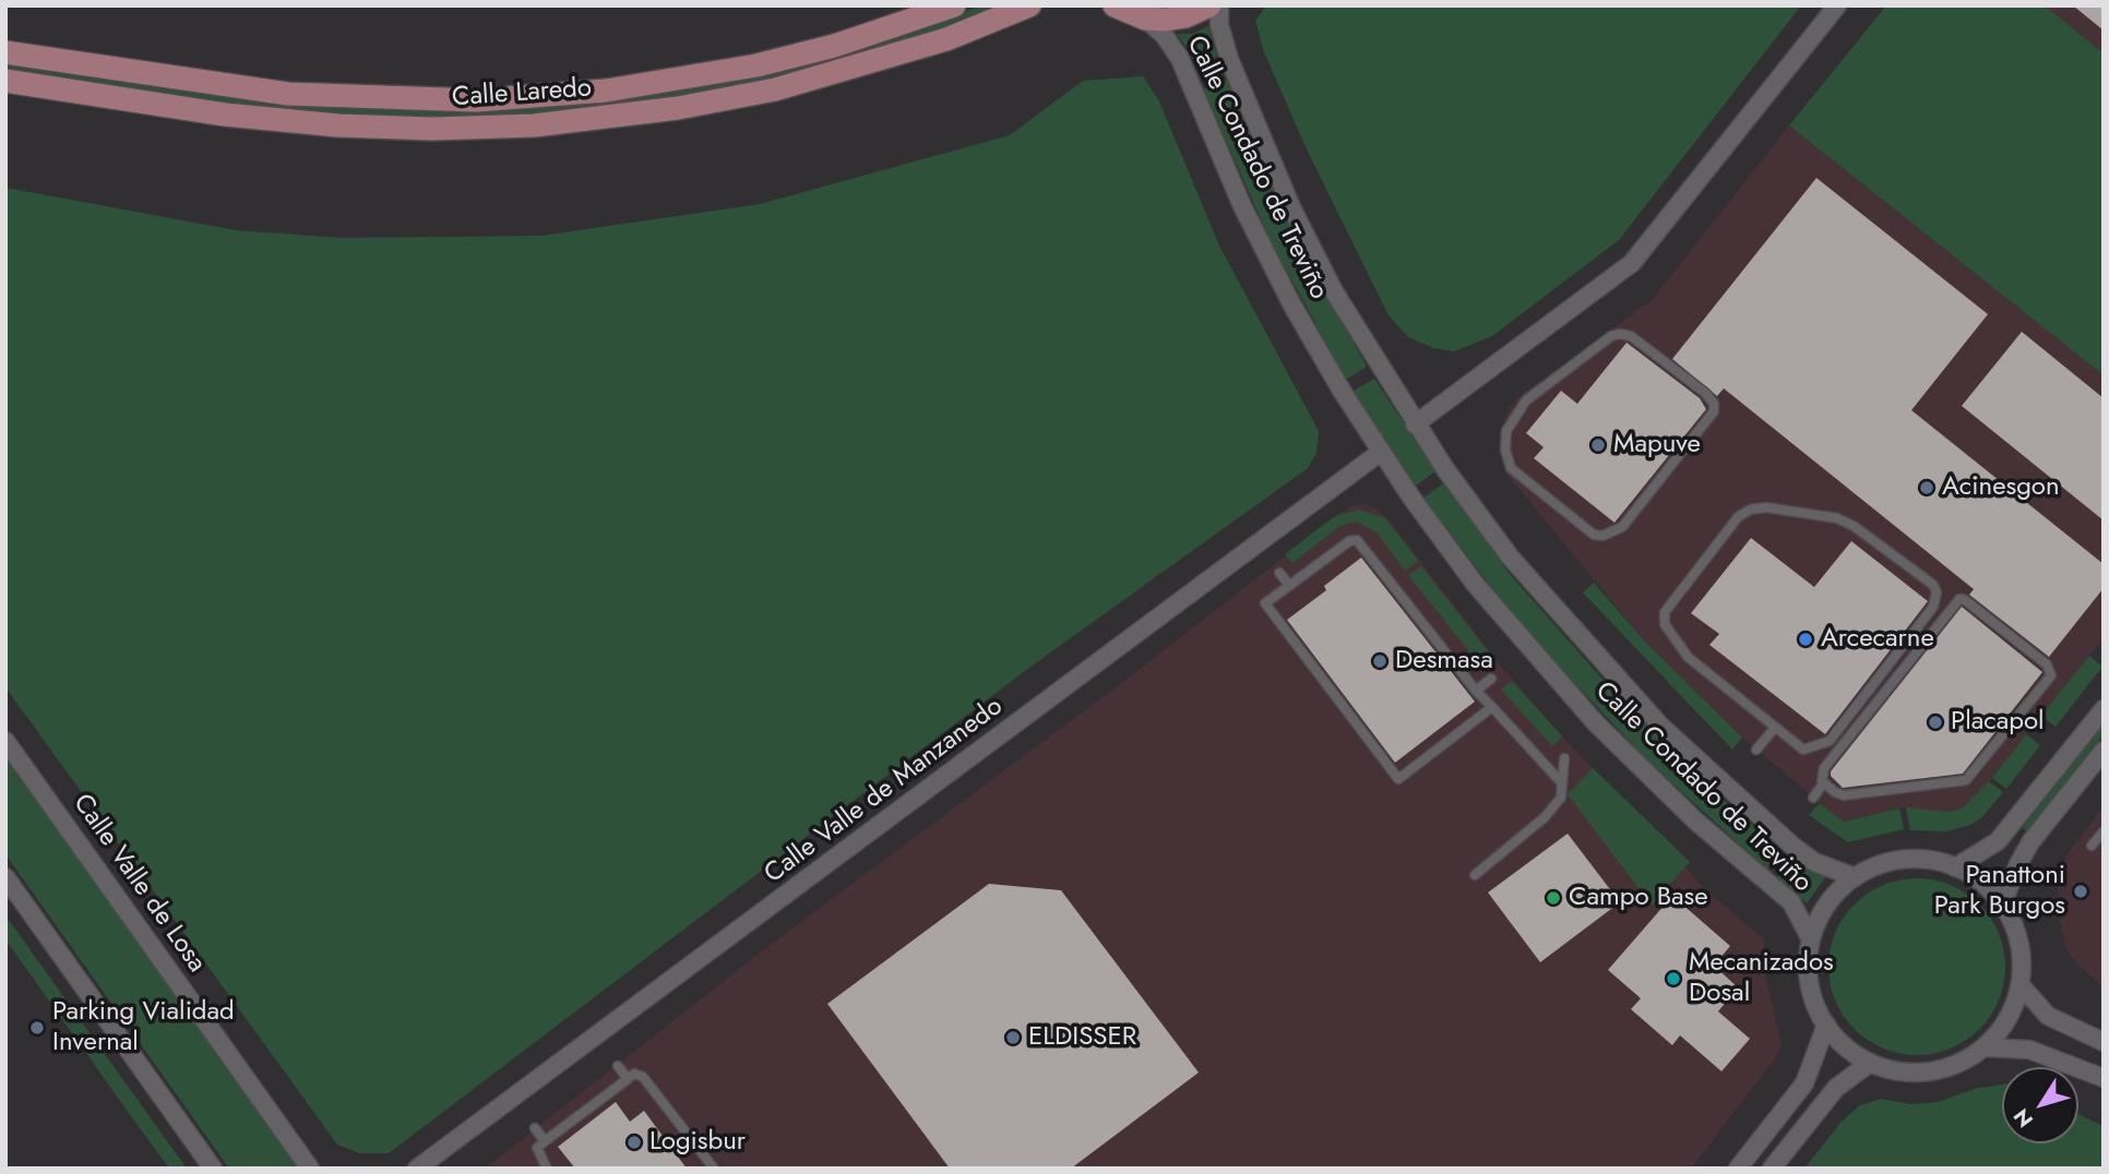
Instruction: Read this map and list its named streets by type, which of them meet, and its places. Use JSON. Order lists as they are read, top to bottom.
{
  "streets": {
    "main road": ["Calle Laredo"],
    "street": ["Calle Condado de Treviño", "Calle Valle de Manzanedo", "Calle Valle de Losa"]
  },
  "crossings": [
    ["Calle Condado de Treviño", "Calle Valle de Manzanedo"]
  ],
  "places": [
    "Mapuve",
    "Acinesgon",
    "Arcecarne",
    "Desmasa",
    "Placapol",
    "Panattoni Park Burgos",
    "Campo Base",
    "Mecanizados Dosal",
    "Parking Vialidad Invernal",
    "ELDISSER",
    "Logisbur"
  ],
  "north": "bottom left"
}
